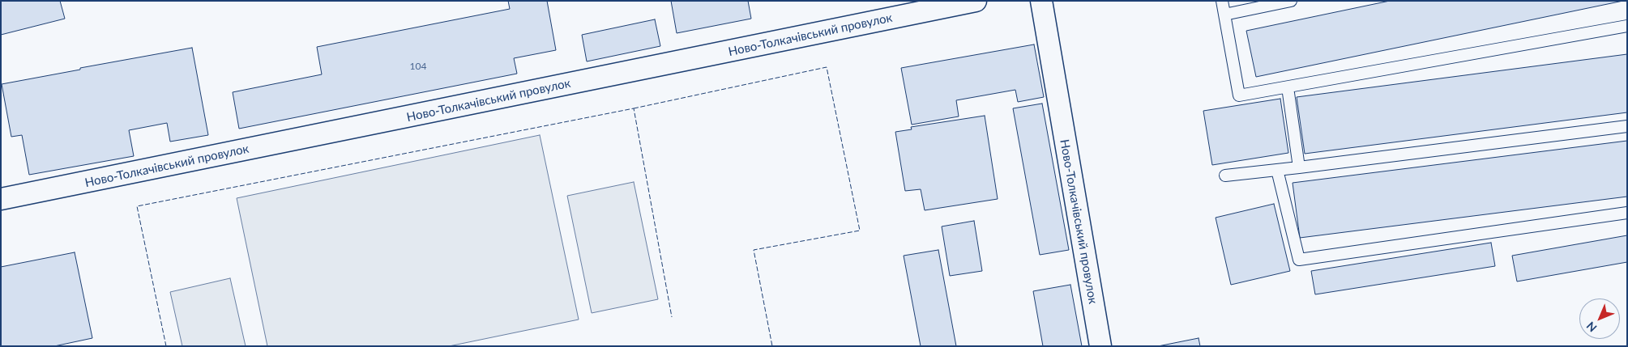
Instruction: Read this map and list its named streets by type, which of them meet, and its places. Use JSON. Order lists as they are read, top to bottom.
{
  "streets": {
    "street": ["Ново-Толкачівський провулок"]
  },
  "house_numbers": ["104"],
  "north": "bottom left"
}
